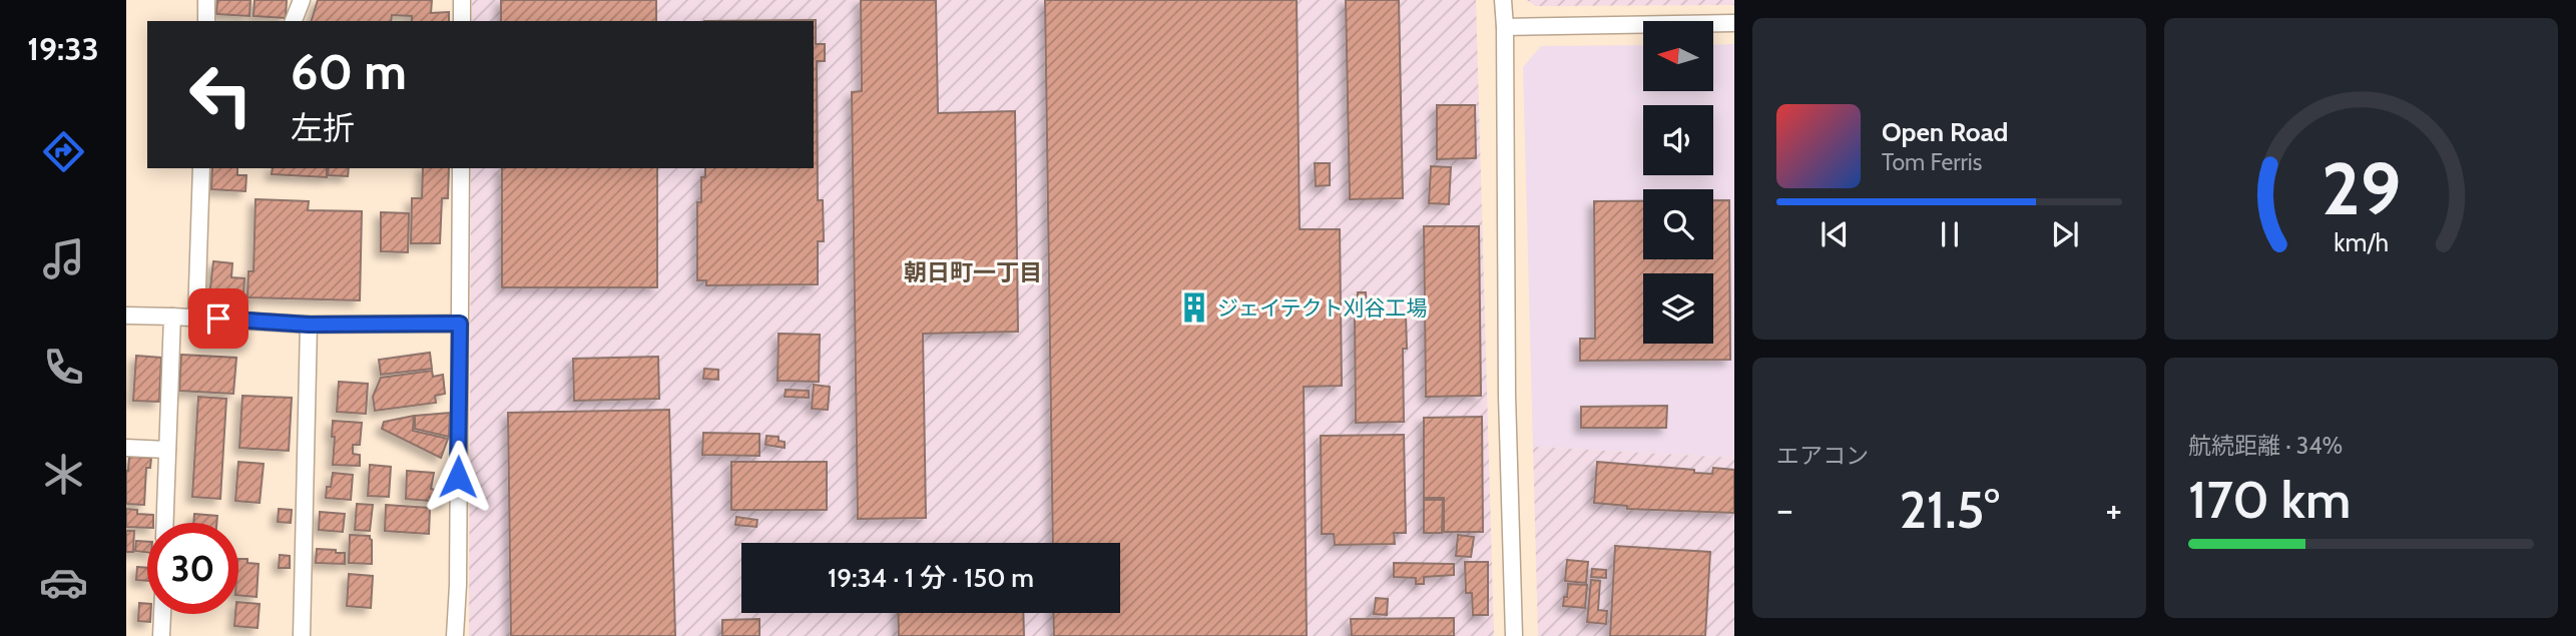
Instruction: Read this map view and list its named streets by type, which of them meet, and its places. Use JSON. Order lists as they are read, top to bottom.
{
  "districts": ["朝日町一丁目"],
  "places": {
    "building": ["ジェイテクト刈谷工場"]
  },
  "north": "left",
  "page": {
    "tabs": "19:33",
    "turn": ["60 m", "左折"],
    "song": ["Open Road", "Tom Ferris"],
    "tile": [
      "エアコン",
      ["航続距離 · 34%", "170 km"]
    ],
    "heat": ["−", "21.5°", "+"],
    "limit": "30",
    "trip": "19:34 · 1 分 · 150 m",
    "gauge": ["29", "km/h"]
  }
}
